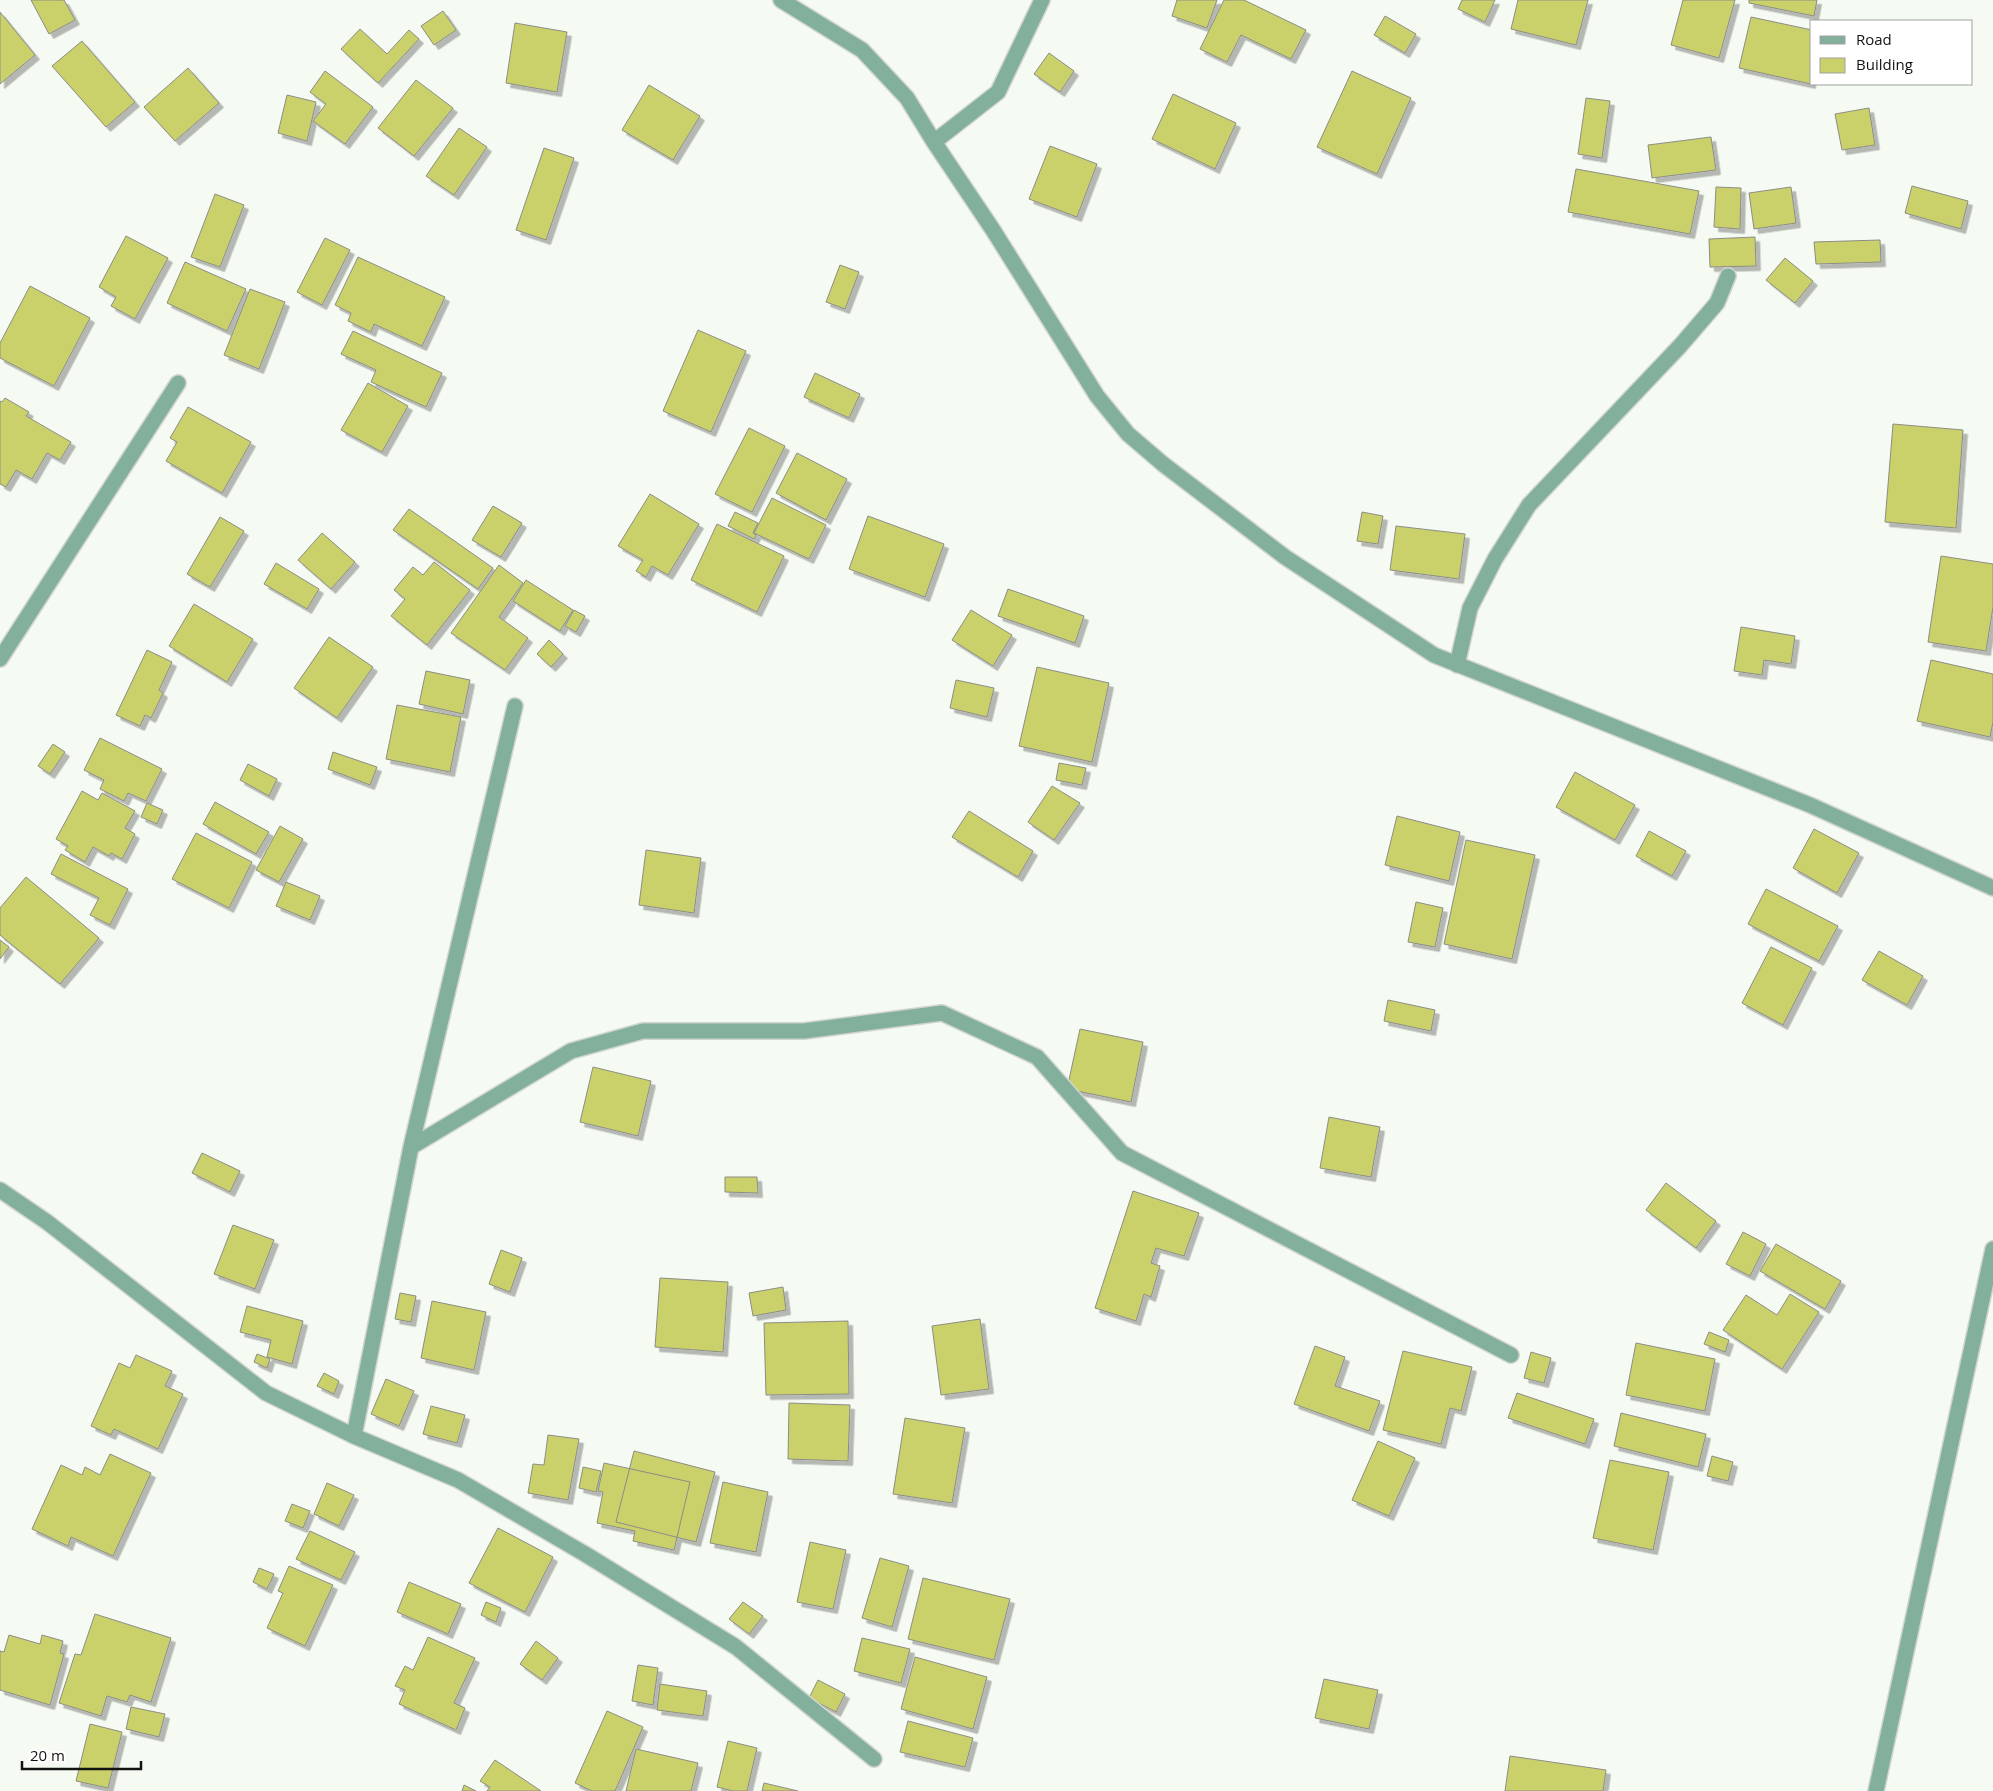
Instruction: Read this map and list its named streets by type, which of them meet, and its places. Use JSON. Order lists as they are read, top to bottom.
{
  "legend": ["Road", "Building"],
  "scale_bar": "20 m"
}
